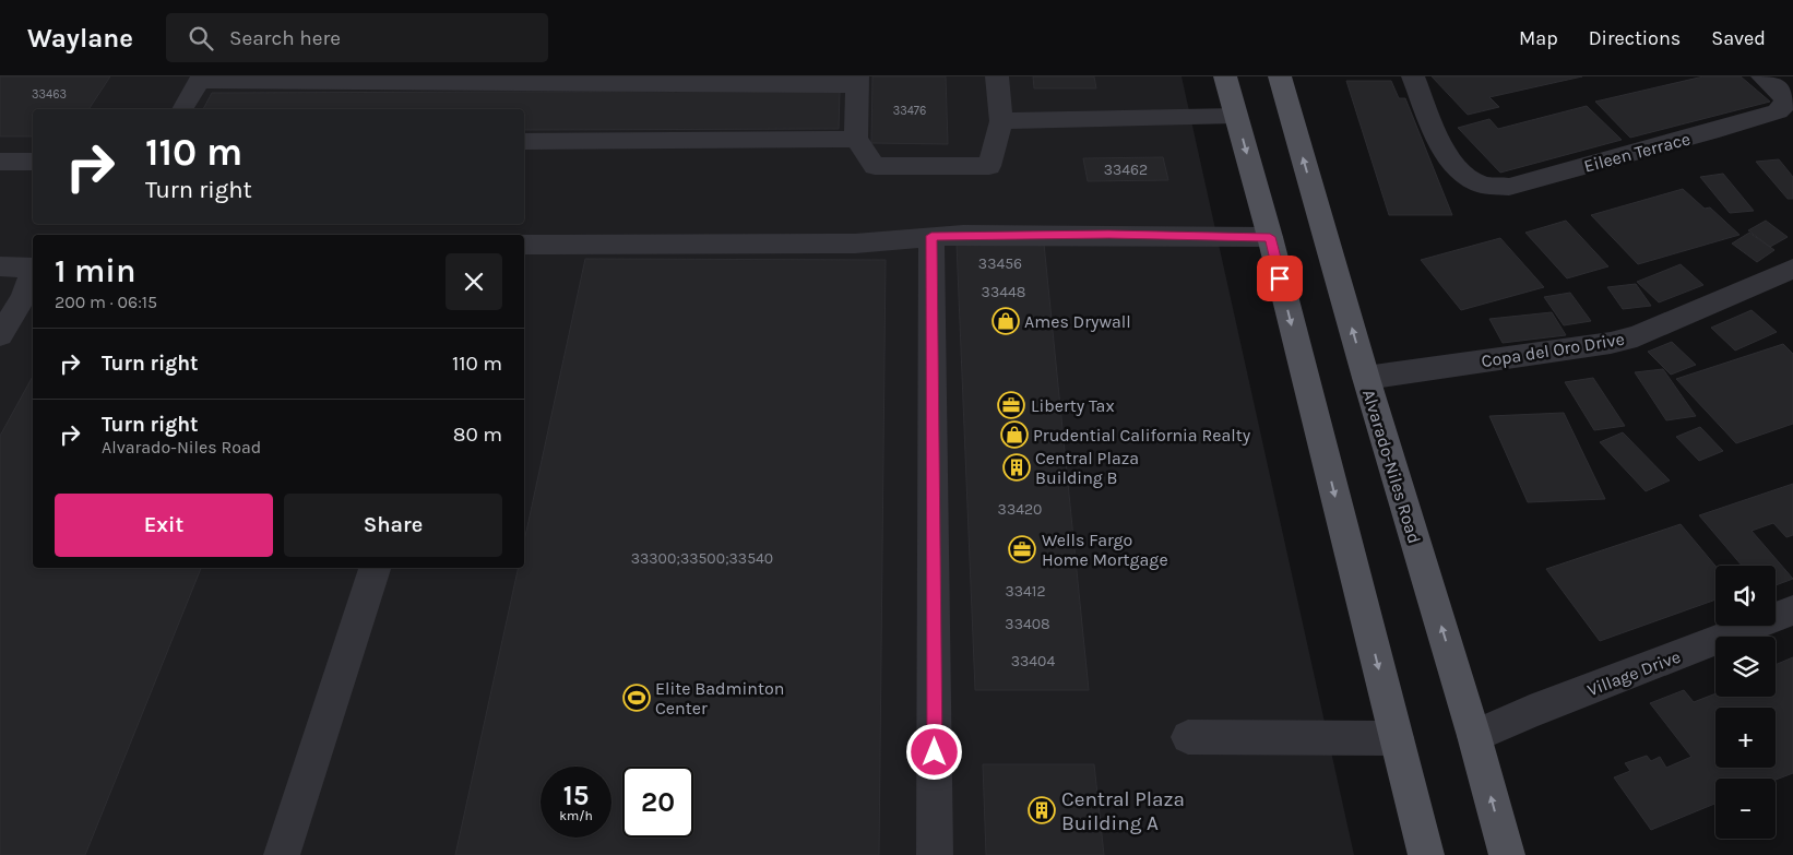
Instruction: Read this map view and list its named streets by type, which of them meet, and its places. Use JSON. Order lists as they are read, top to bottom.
{
  "streets": {
    "main road": ["Alvarado-Niles Road"],
    "street": ["Eileen Terrace", "Copa del Oro Drive", "Village Drive"]
  },
  "crossings": [
    ["Copa del Oro Drive", "Alvarado-Niles Road"],
    ["Alvarado-Niles Road", "Village Drive"]
  ],
  "places": {
    "shop": ["Ames Drywall", "Prudential California Realty"],
    "office": ["Liberty Tax", "Wells Fargo Home Mortgage"],
    "building": ["Central Plaza Building B", "Central Plaza Building A"],
    "sports": ["Elite Badminton Center"]
  },
  "house_numbers": [
    "33463",
    "33476",
    "33462",
    "33456",
    "33448",
    "33420",
    "33300;33500;33540",
    "33412",
    "33408",
    "33404"
  ],
  "page": {
    "header": "Waylane",
    "search": "Search here",
    "nav": ["Map", "Directions", "Saved"],
    "turn": ["110 m", "Turn right"],
    "heading": ["1 min", "200 m · 06:15"],
    "list": [
      {
        "name": "Turn right",
        "value": "110 m"
      },
      {
        "name": "Turn right",
        "note": "Alvarado-Niles Road",
        "value": "80 m"
      }
    ],
    "buttons": ["Exit", "Share"],
    "map_buttons": ["+", "−"],
    "speed": "15 km/h",
    "limit": "20"
  }
}
